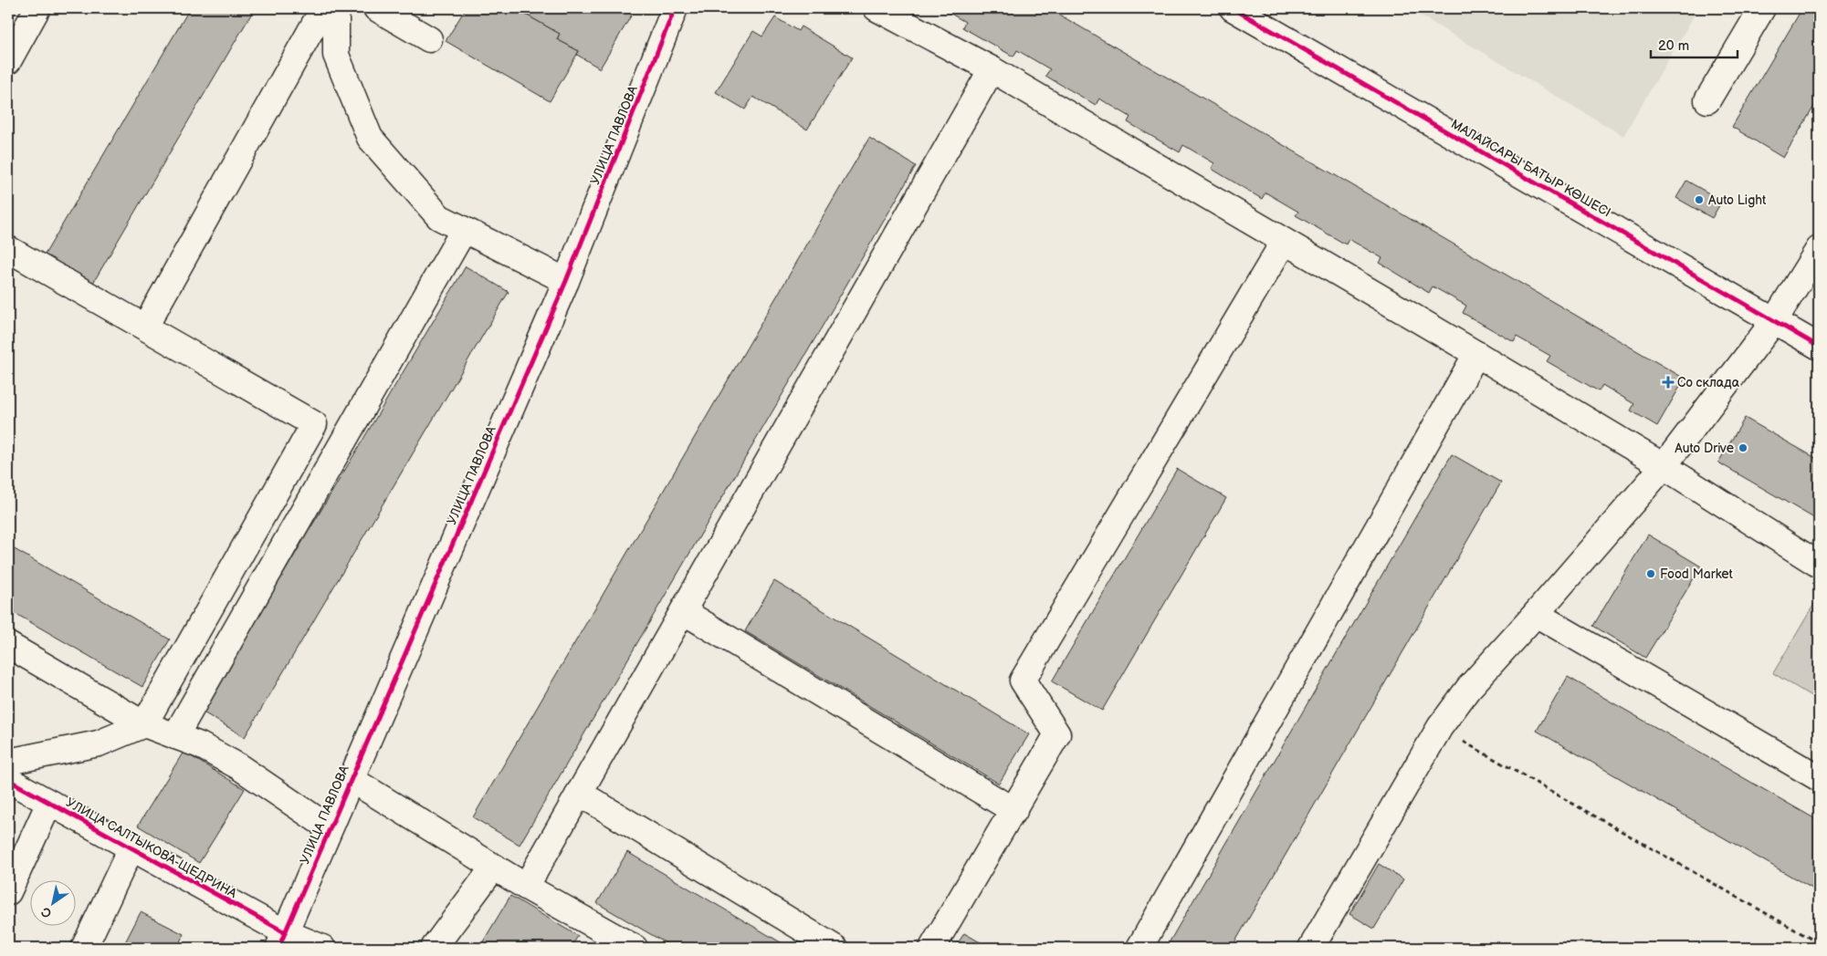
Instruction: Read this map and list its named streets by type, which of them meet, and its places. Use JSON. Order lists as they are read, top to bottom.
{
  "streets": {
    "street": ["УЛИЦА ПАВЛОВА", "МАЛАЙСАРЫ БАТЫР КӨШЕСІ", "УЛИЦА САЛТЫКОВА-ЩЕДРИНА"]
  },
  "crossings": [
    ["УЛИЦА ПАВЛОВА", "УЛИЦА САЛТЫКОВА-ЩЕДРИНА"]
  ],
  "places": {
    "other": ["Auto Light", "Auto Drive", "Food Market"],
    "health": ["Со склада"]
  },
  "scale_bar": "20 m",
  "north": "bottom left"
}
